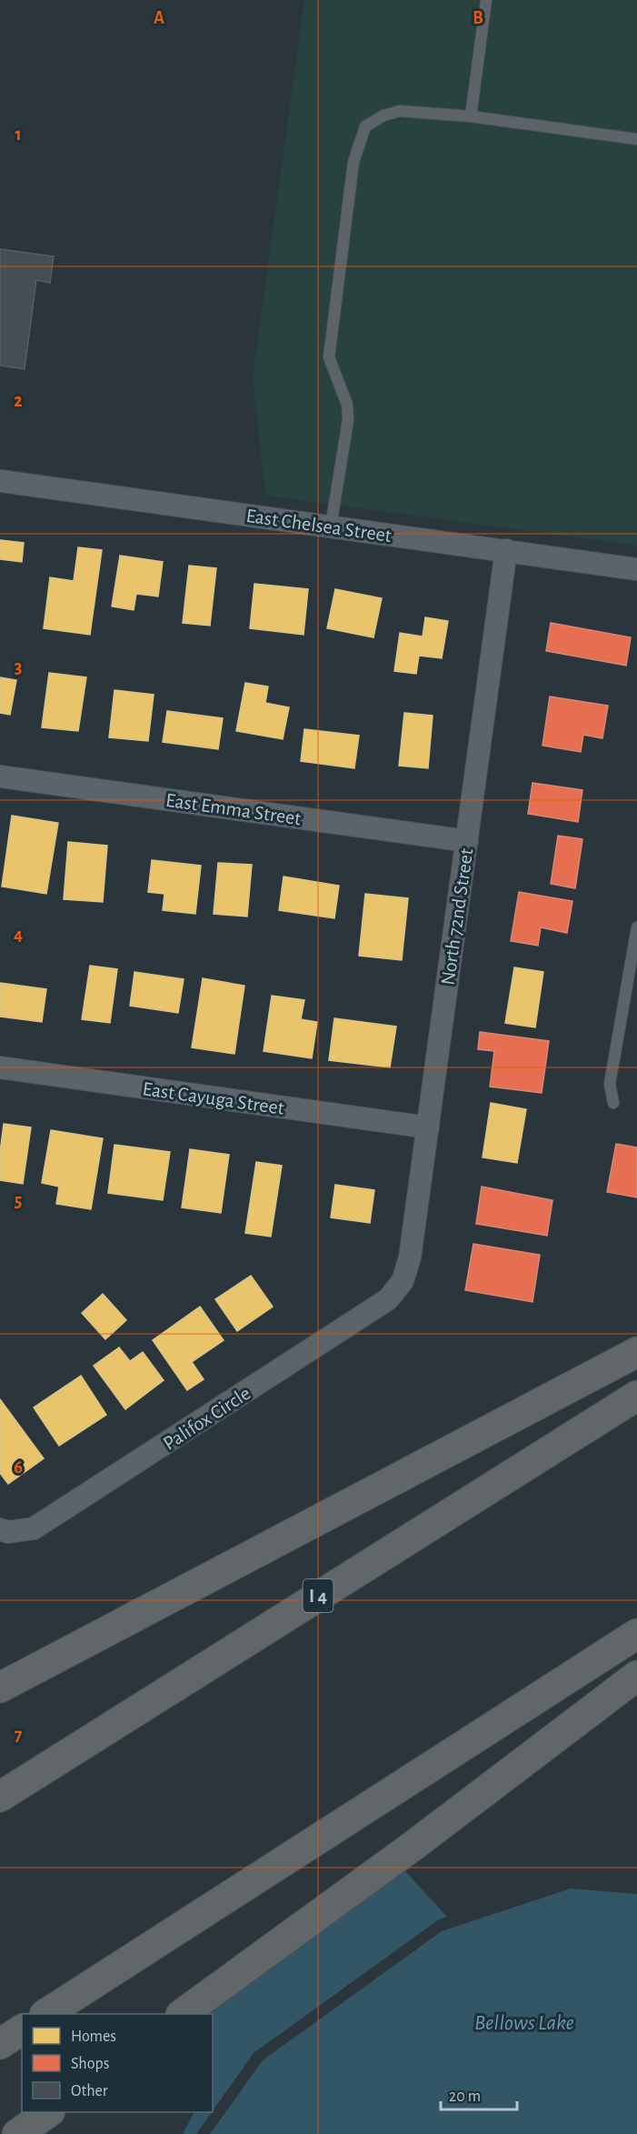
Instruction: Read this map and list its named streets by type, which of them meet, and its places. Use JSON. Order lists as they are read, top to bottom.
{
  "streets": {
    "highway": ["I 4"],
    "street": [
      "East Chelsea Street",
      "East Emma Street",
      "North 72nd Street",
      "East Cayuga Street",
      "Palifox Circle"
    ]
  },
  "crossings": [
    ["East Chelsea Street", "North 72nd Street"],
    ["East Emma Street", "North 72nd Street"],
    ["North 72nd Street", "East Cayuga Street"],
    ["North 72nd Street", "Palifox Circle"]
  ],
  "water": ["Bellows Lake"],
  "legend": ["Homes", "Shops", "Other"],
  "scale_bar": "20 m",
  "grid": {
    "columns": ["A", "B"],
    "rows": [
      "1",
      "2",
      "3",
      "4",
      "5",
      "6",
      "7"
    ]
  }
}
